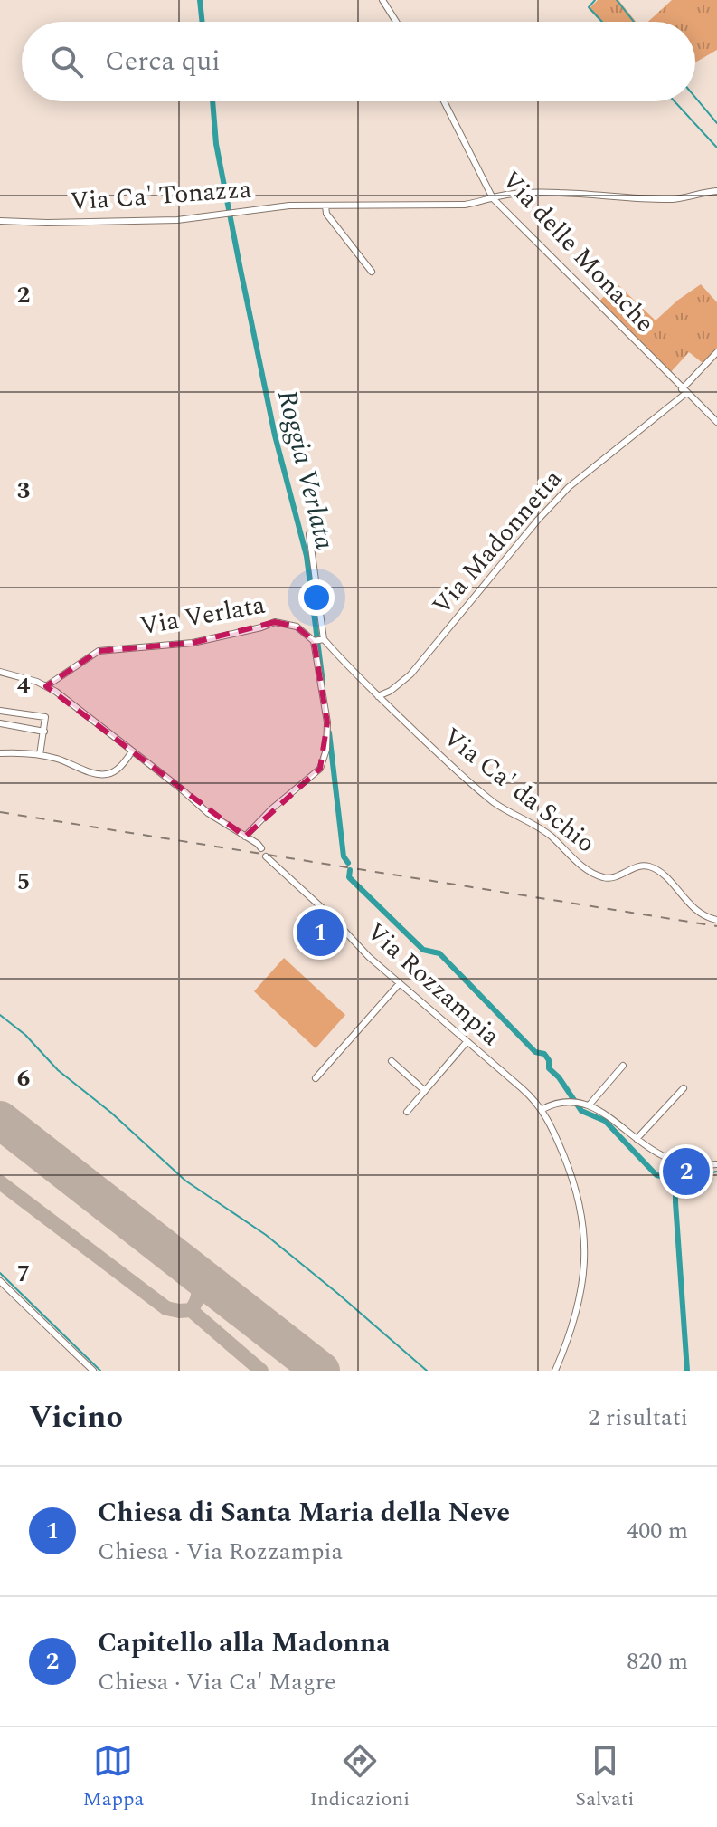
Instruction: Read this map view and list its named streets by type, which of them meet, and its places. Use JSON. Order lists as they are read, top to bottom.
{
  "streets": {
    "street": [
      "Via Ca' Tonazza",
      "Via delle Monache",
      "Via Madonnetta",
      "Via Verlata",
      "Via Ca' da Schio",
      "Via Rozzampia"
    ]
  },
  "crossings": [
    ["Via Ca' Tonazza", "Via delle Monache"],
    ["Via delle Monache", "Via Madonnetta"],
    ["Via Madonnetta", "Via Ca' da Schio"],
    ["Via Verlata", "Via Ca' da Schio"]
  ],
  "water": ["Roggia Verlata"],
  "page": {
    "search": "Cerca qui",
    "pins": ["1", "2"],
    "heading": ["Vicino", "2 risultati"],
    "list": [
      {
        "mark": "1",
        "name": "Chiesa di Santa Maria della Neve",
        "note": "Chiesa · Via Rozzampia",
        "value": "400 m"
      },
      {
        "mark": "2",
        "name": "Capitello alla Madonna",
        "note": "Chiesa · Via Ca' Magre",
        "value": "820 m"
      }
    ],
    "nav": ["Mappa", "Indicazioni", "Salvati"]
  },
  "grid": {
    "rows": [
      "2",
      "3",
      "4",
      "5",
      "6",
      "7"
    ]
  }
}
